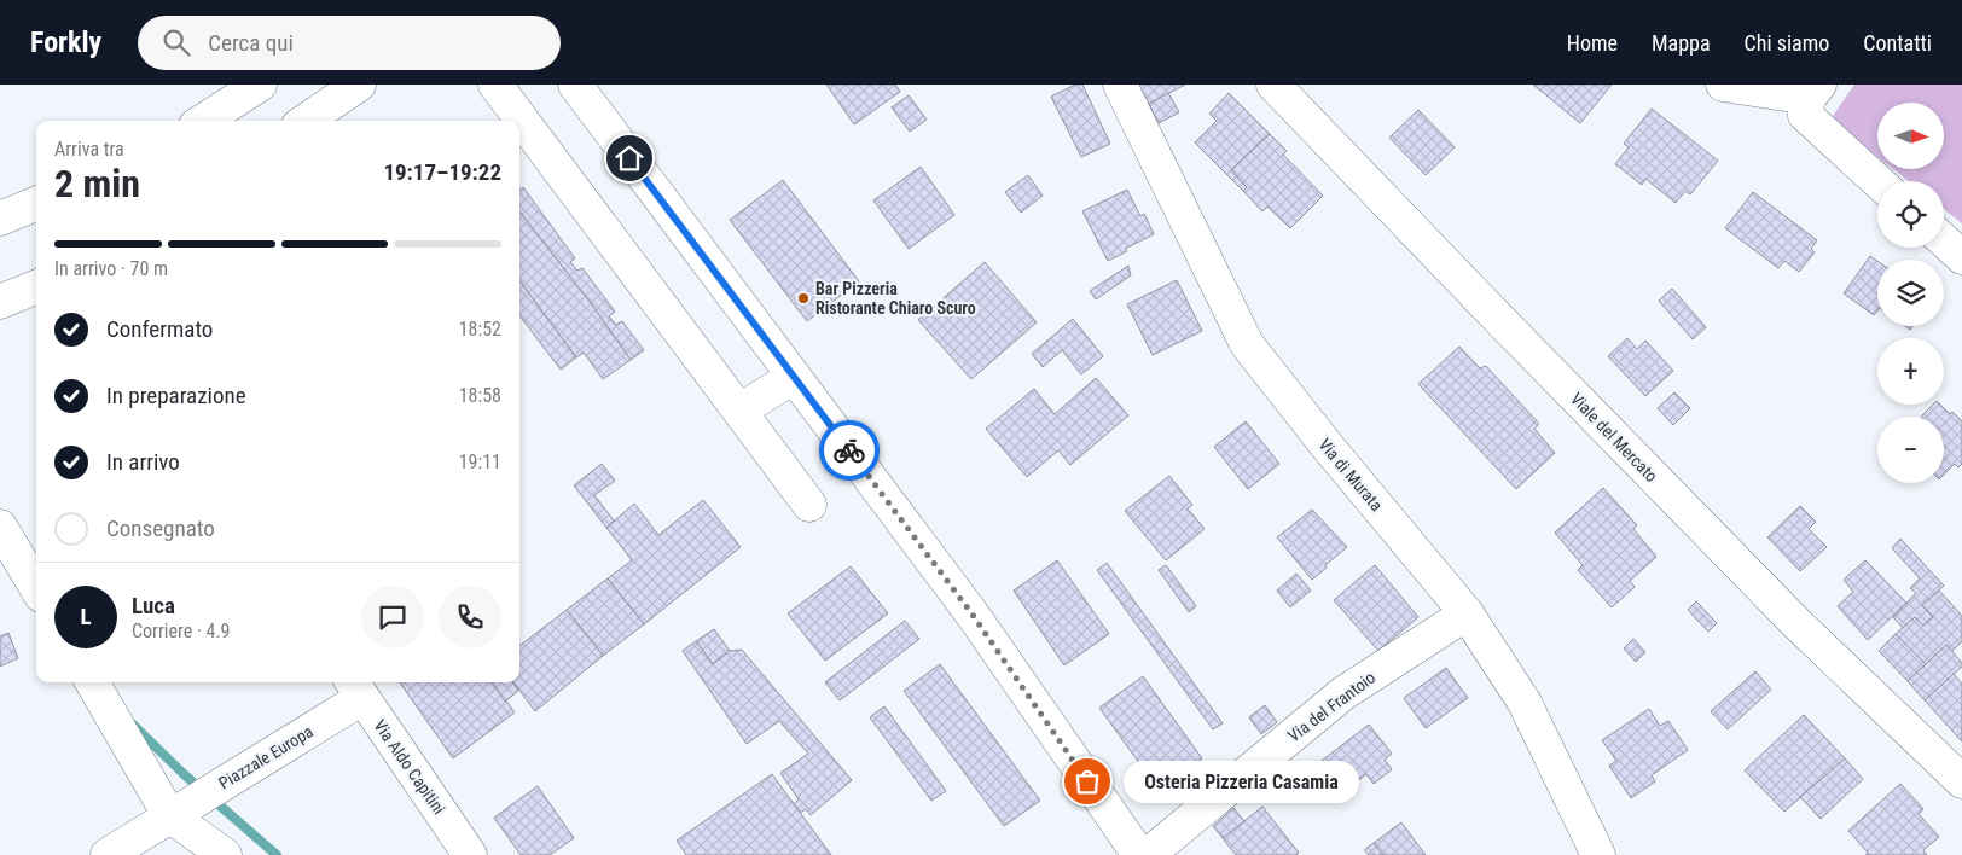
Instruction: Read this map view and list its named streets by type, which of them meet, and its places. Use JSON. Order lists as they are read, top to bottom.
{
  "streets": {
    "street": [
      "Viale del Mercato",
      "Via di Murata",
      "Via del Frantoio",
      "Piazzale Europa",
      "Via Aldo Capitini"
    ]
  },
  "crossings": [
    ["Via di Murata", "Via del Frantoio"],
    ["Piazzale Europa", "Via Aldo Capitini"]
  ],
  "places": ["Bar Pizzeria Ristorante Chiaro Scuro", "Osteria Pizzeria Casamia"],
  "north": "right",
  "page": {
    "header": "Forkly",
    "search": "Cerca qui",
    "nav": [
      "Home",
      "Mappa",
      "Chi siamo",
      "Contatti"
    ],
    "map_buttons": ["+", "−"],
    "heading": ["2 min", "Arriva tra", "19:17–19:22"],
    "panel": ["Luca", "Corriere · 4.9"],
    "bar": "In arrivo · 70 m",
    "list": [
      ["Confermato", "18:52"],
      ["In preparazione", "18:58"],
      ["In arrivo", "19:11"],
      "Consegnato"
    ],
    "round": "L",
    "bubble": "Osteria Pizzeria Casamia"
  }
}
